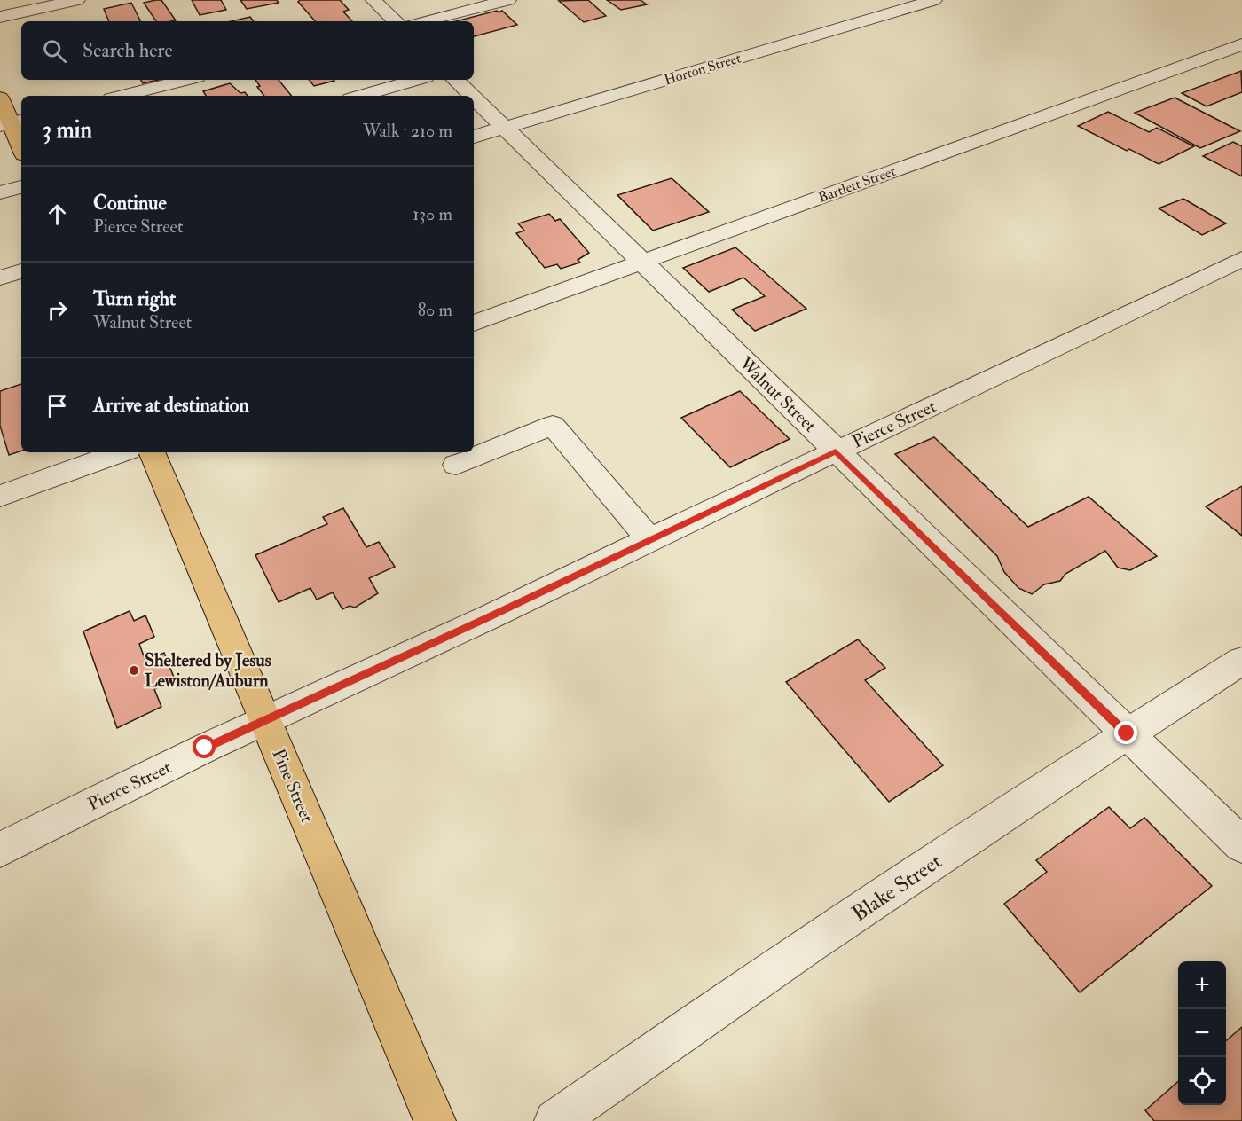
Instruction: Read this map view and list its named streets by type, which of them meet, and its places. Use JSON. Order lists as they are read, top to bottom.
{
  "streets": {
    "main road": ["Pine Street"],
    "street": [
      "Horton Street",
      "Bartlett Street",
      "Walnut Street",
      "Pierce Street",
      "Blake Street"
    ]
  },
  "crossings": [
    ["Horton Street", "Walnut Street"],
    ["Bartlett Street", "Walnut Street"],
    ["Walnut Street", "Pierce Street"],
    ["Walnut Street", "Blake Street"],
    ["Pierce Street", "Pine Street"]
  ],
  "places": ["Sheltered by Jesus Lewiston/Auburn"],
  "page": {
    "search": "Search here",
    "heading": ["3 min", "Walk · 210 m"],
    "list": [
      ["Continue", "Pierce Street", "130 m"],
      ["Turn right", "Walnut Street", "80 m"],
      "Arrive at destination"
    ],
    "map_buttons": ["+", "−"]
  }
}
